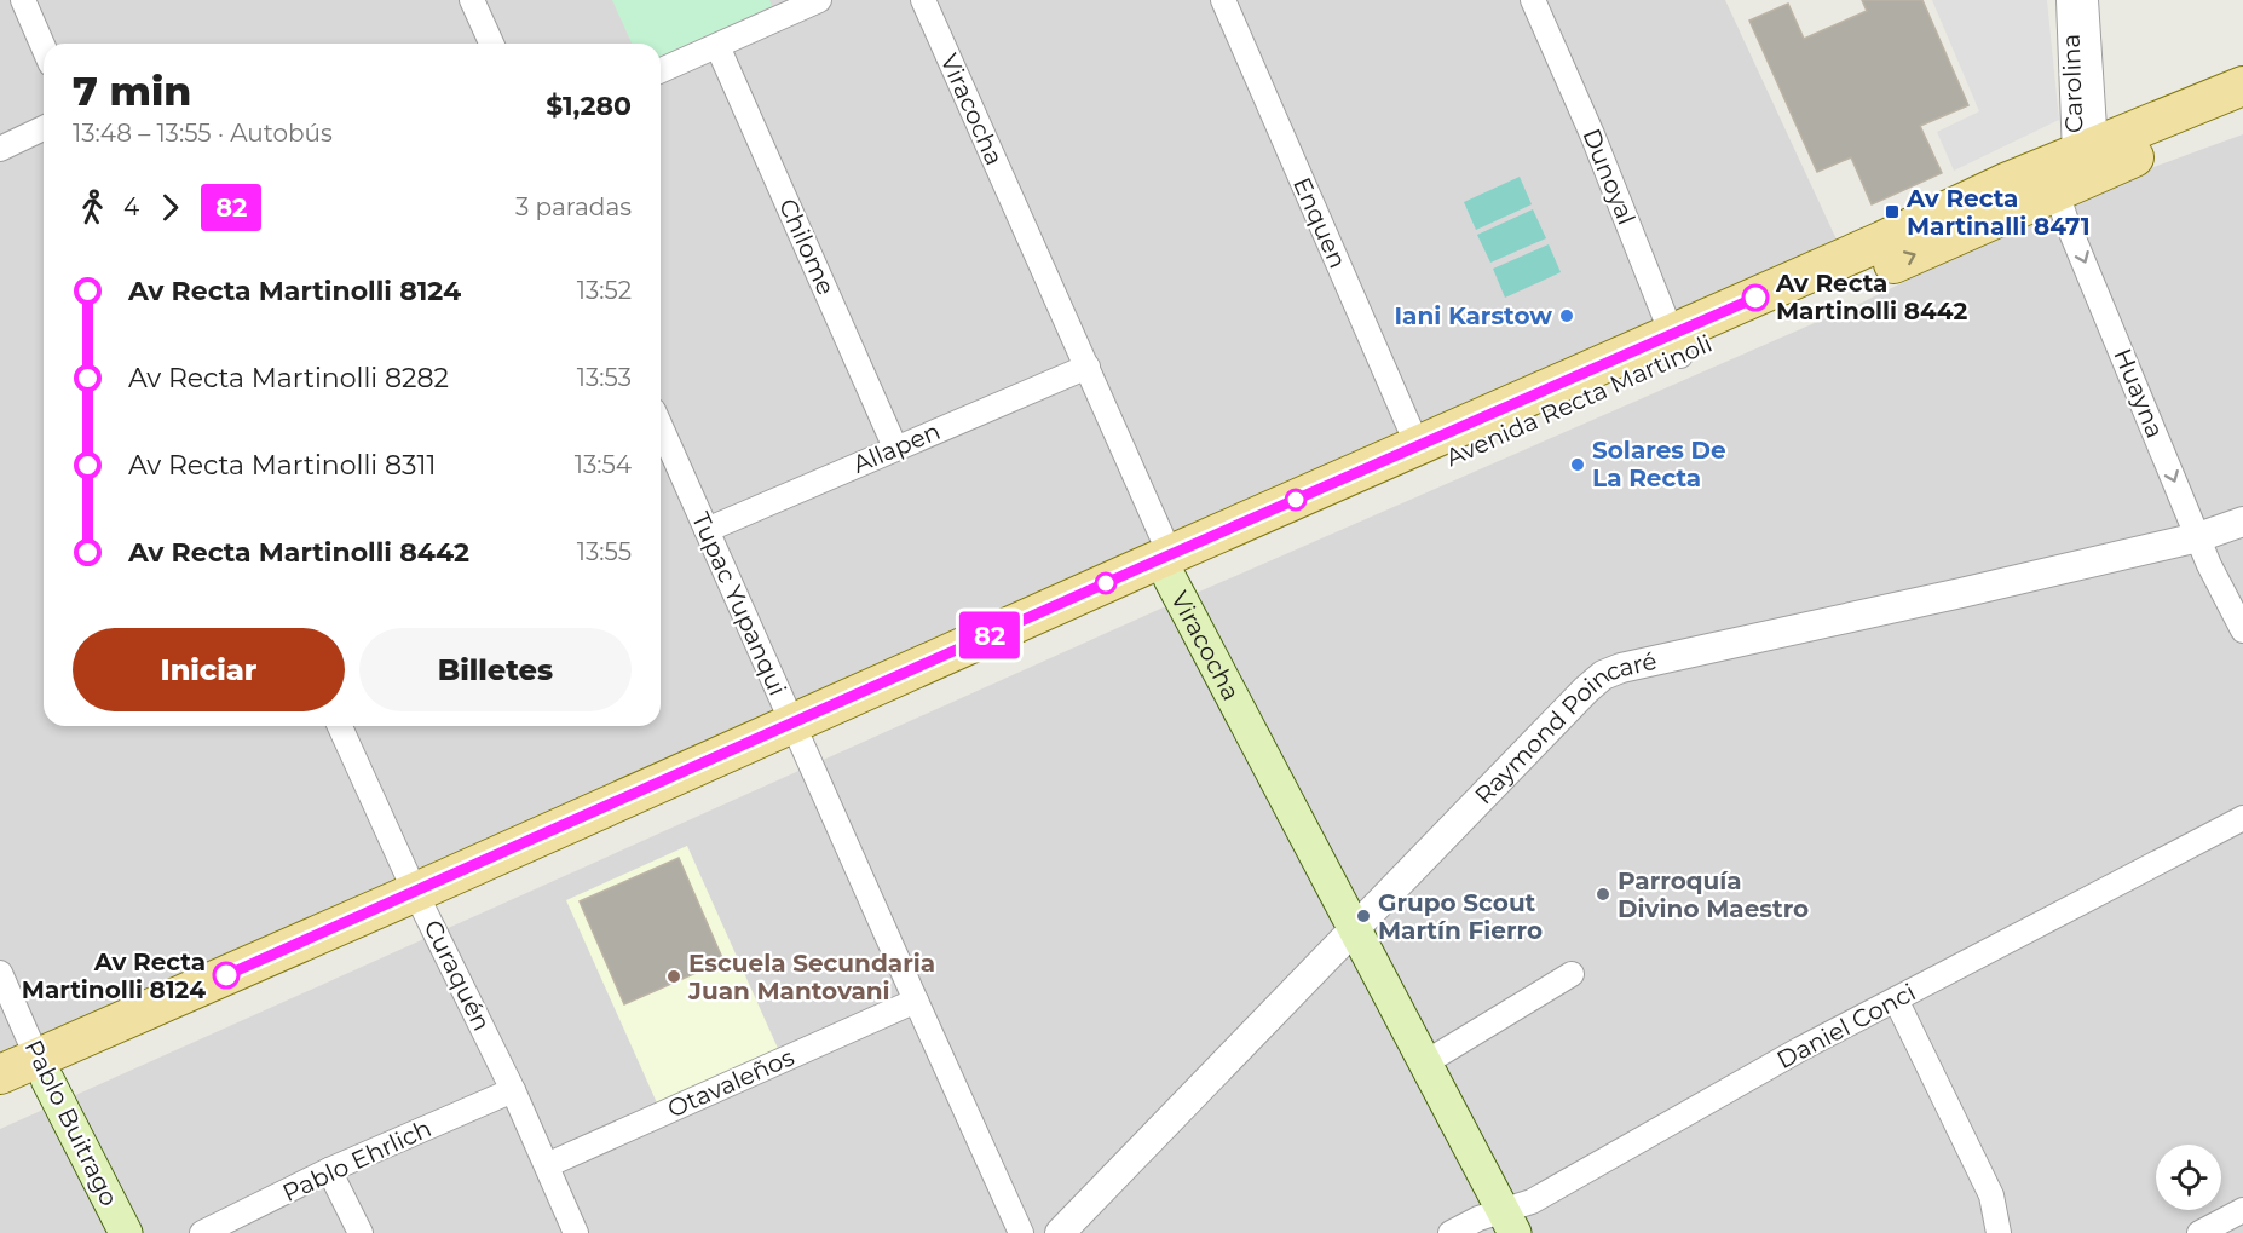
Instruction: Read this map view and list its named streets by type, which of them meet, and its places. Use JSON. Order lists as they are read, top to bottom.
{
  "streets": {
    "main road": ["Viracocha", "Avenida Recta Martinoli", "Pablo Buitrago"],
    "street": [
      "Carolina",
      "Dunoyal",
      "Enquen",
      "Chilome",
      "Huayna",
      "Allapen",
      "Tupac Yupanqui",
      "Raymond Poincaré",
      "Curaquén",
      "Daniel Conci",
      "Otavaleños",
      "Pablo Ehrlich"
    ]
  },
  "crossings": [
    ["Carolina", "Huayna"],
    ["Carolina", "Avenida Recta Martinoli"],
    ["Viracocha", "Avenida Recta Martinoli"],
    ["Viracocha", "Allapen"],
    ["Viracocha", "Raymond Poincaré"],
    ["Viracocha", "Daniel Conci"],
    ["Dunoyal", "Avenida Recta Martinoli"],
    ["Enquen", "Avenida Recta Martinoli"],
    ["Chilome", "Allapen"],
    ["Huayna", "Avenida Recta Martinoli"],
    ["Huayna", "Raymond Poincaré"],
    ["Avenida Recta Martinoli", "Tupac Yupanqui"],
    ["Avenida Recta Martinoli", "Curaquén"],
    ["Avenida Recta Martinoli", "Pablo Buitrago"],
    ["Allapen", "Tupac Yupanqui"],
    ["Tupac Yupanqui", "Otavaleños"],
    ["Curaquén", "Otavaleños"],
    ["Curaquén", "Pablo Ehrlich"]
  ],
  "one_way": ["Huayna"],
  "places": {
    "transit": ["Av Recta Martinalli 8471"],
    "other": [
      "Av Recta Martinolli 8442",
      "Iani Karstow",
      "Solares De La Recta",
      "Parroquía Divino Maestro",
      "Grupo Scout Martín Fierro",
      "Av Recta Martinolli 8124",
      "Escuela Secundaria Juan Mantovani"
    ]
  },
  "lines": ["bus line 82"],
  "page": {
    "on_map": "82",
    "heading": ["7 min", "13:48 – 13:55 · Autobús", "$1,280"],
    "legs": ["4", "82", "3 paradas"],
    "list": [
      {
        "name": "Av Recta Martinolli 8124",
        "value": "13:52"
      },
      {
        "name": "Av Recta Martinolli 8282",
        "value": "13:53"
      },
      {
        "name": "Av Recta Martinolli 8311",
        "value": "13:54"
      },
      {
        "name": "Av Recta Martinolli 8442",
        "value": "13:55"
      }
    ],
    "buttons": ["Iniciar", "Billetes"]
  }
}
